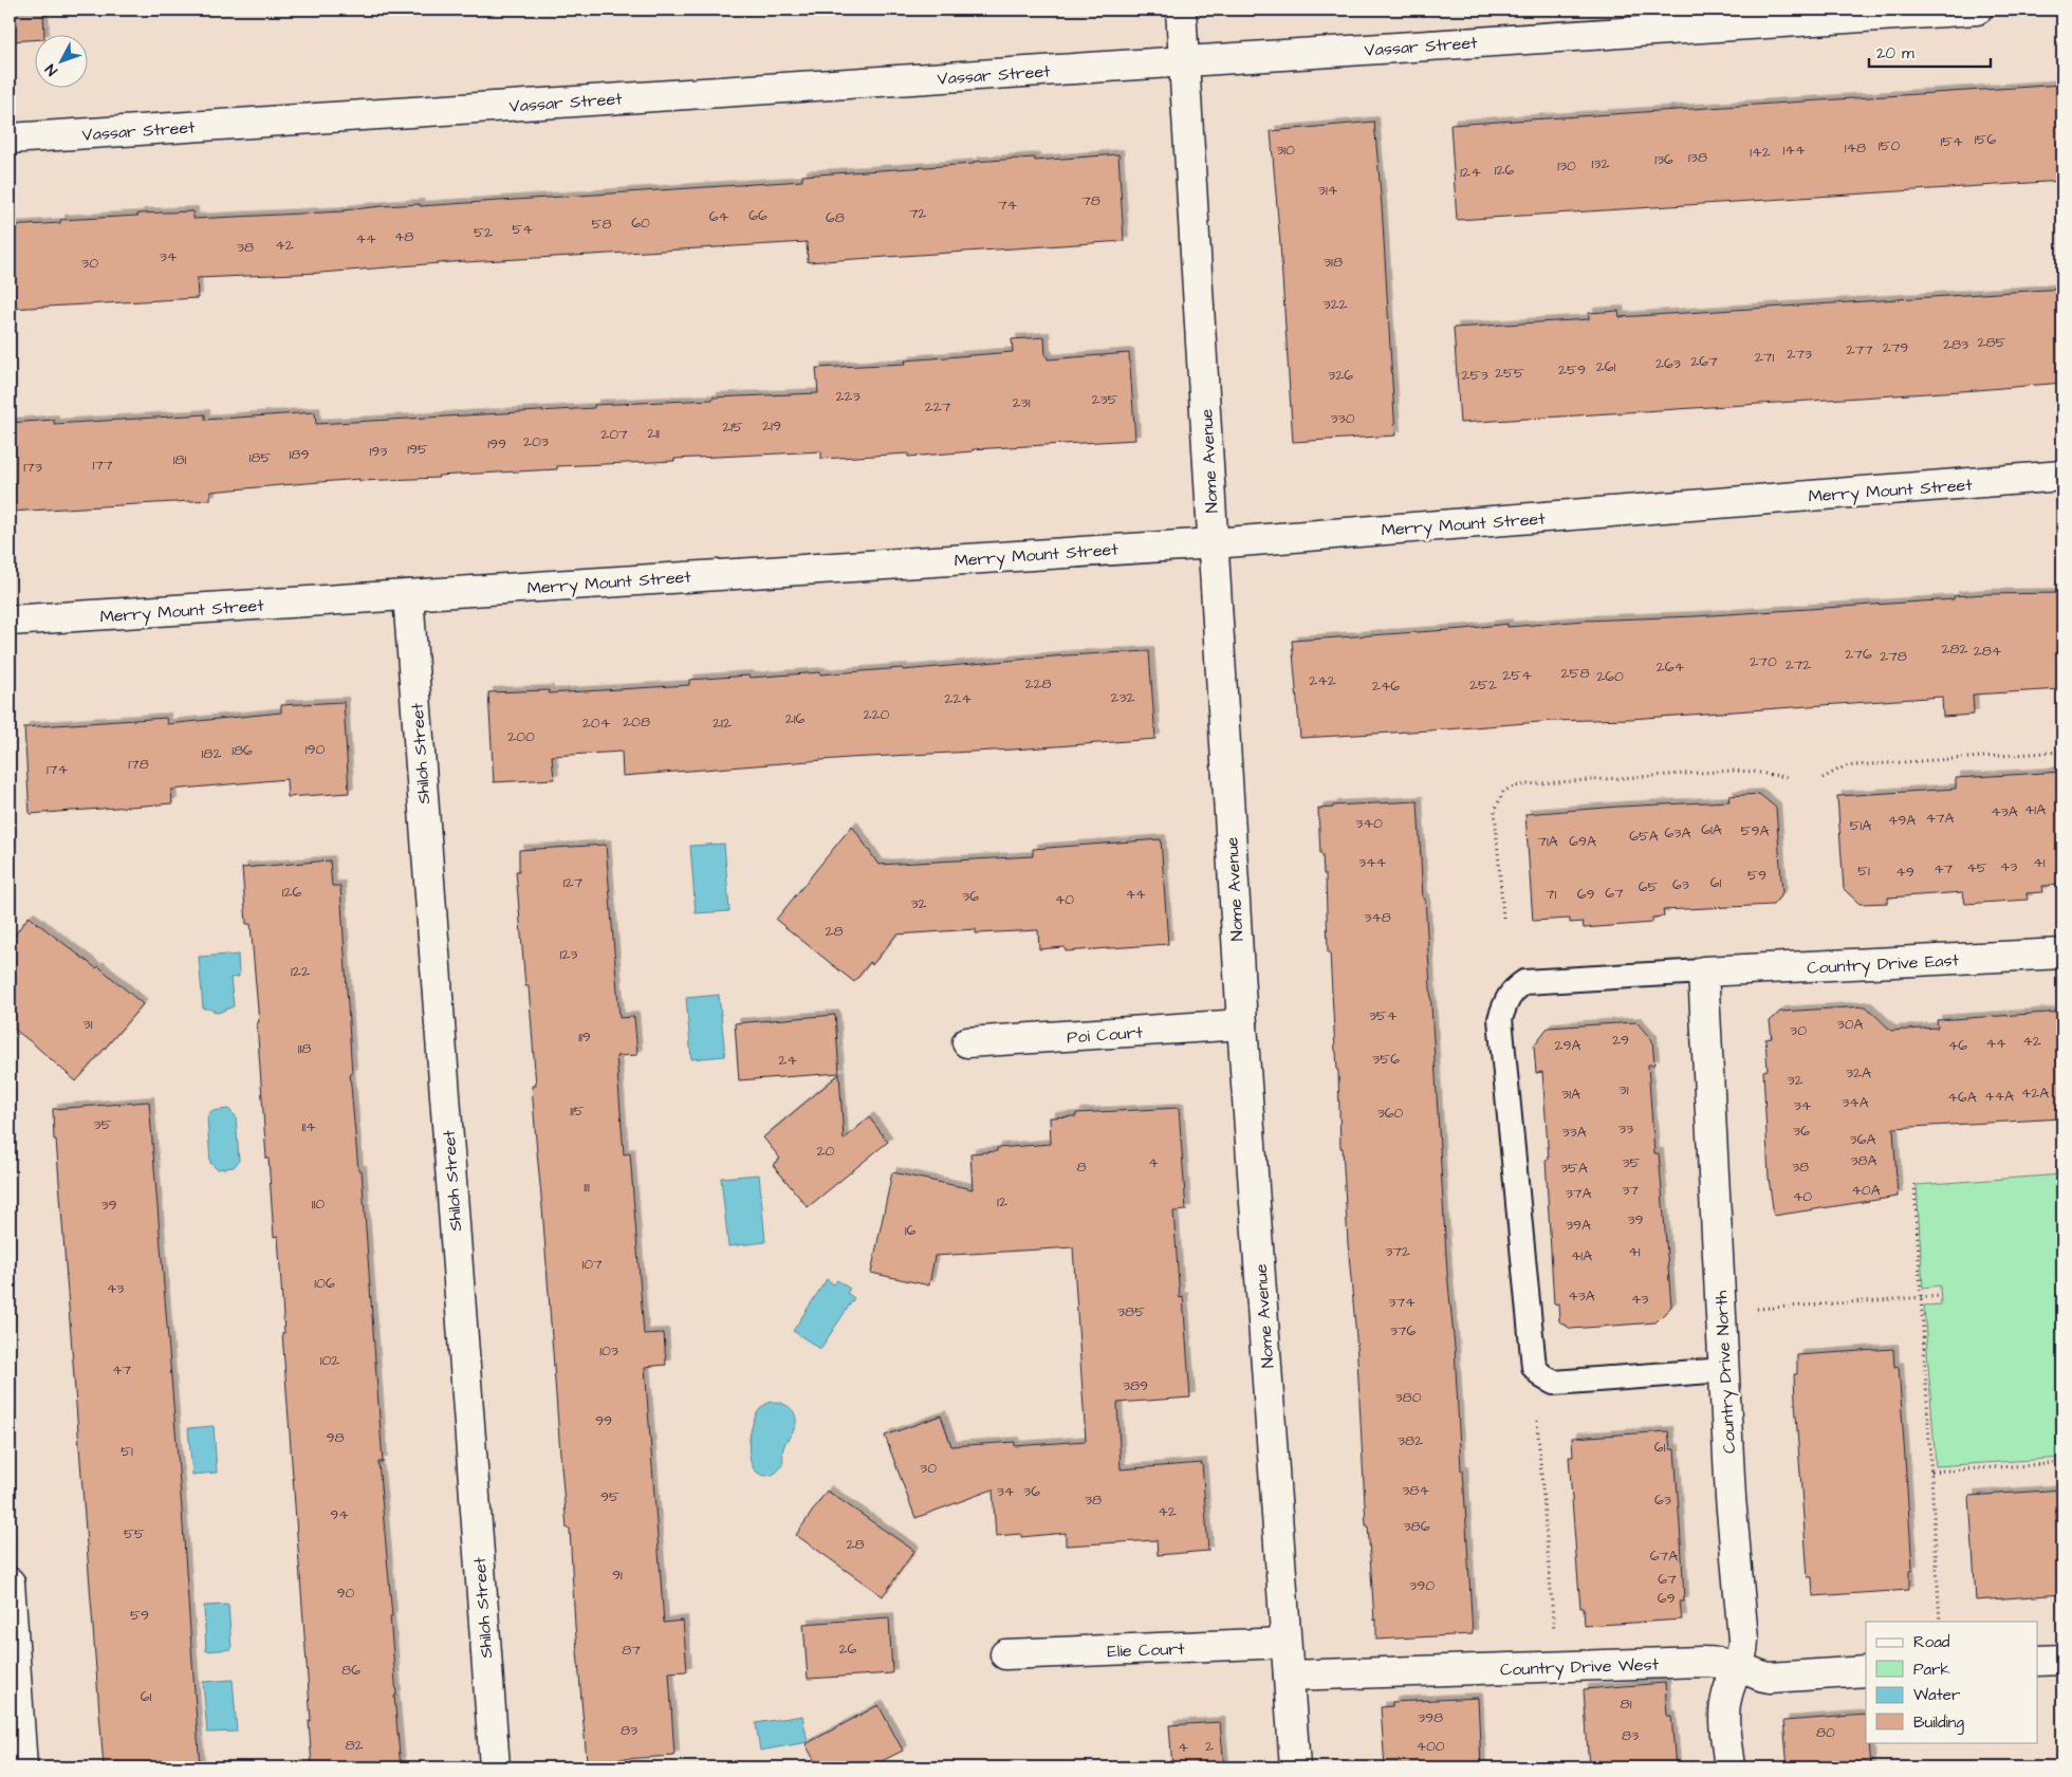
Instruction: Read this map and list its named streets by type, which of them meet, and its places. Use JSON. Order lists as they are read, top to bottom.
{
  "streets": {
    "street": [
      "Vassar Street",
      "Nome Avenue",
      "Merry Mount Street",
      "Shiloh Street",
      "Country Drive East",
      "Poi Court",
      "Country Drive North",
      "Elie Court",
      "Country Drive West"
    ]
  },
  "crossings": [
    ["Vassar Street", "Nome Avenue"],
    ["Nome Avenue", "Merry Mount Street"],
    ["Nome Avenue", "Poi Court"],
    ["Nome Avenue", "Elie Court"],
    ["Nome Avenue", "Country Drive West"],
    ["Merry Mount Street", "Shiloh Street"],
    ["Country Drive East", "Country Drive North"],
    ["Country Drive North", "Country Drive West"]
  ],
  "house_numbers": [
    "156",
    "154",
    "150",
    "148",
    "310",
    "144",
    "142",
    "138",
    "136",
    "132",
    "130",
    "126",
    "124",
    "314",
    "78",
    "74",
    "72",
    "66",
    "64",
    "68",
    "60",
    "58",
    "54",
    "52",
    "48",
    "44",
    "42",
    "38",
    "34",
    "318",
    "30",
    "322",
    "285",
    "283",
    "279",
    "277",
    "273",
    "271",
    "267",
    "263",
    "261",
    "259",
    "255",
    "326",
    "253",
    "223",
    "235",
    "231",
    "227",
    "330",
    "219",
    "215",
    "211",
    "207",
    "203",
    "199",
    "195",
    "193",
    "189",
    "185",
    "181",
    "177",
    "173",
    "282",
    "284",
    "276",
    "278",
    "270",
    "272",
    "264",
    "258",
    "254",
    "260",
    "242",
    "228",
    "252",
    "246",
    "232",
    "224",
    "220",
    "216",
    "208",
    "204",
    "212",
    "200",
    "190",
    "186",
    "182",
    "178",
    "174",
    "41A",
    "43A",
    "47A",
    "49A",
    "340",
    "51A",
    "61A",
    "59A",
    "63A",
    "65A",
    "71A",
    "69A",
    "344",
    "41",
    "43",
    "45",
    "47",
    "51",
    "49",
    "59",
    "127",
    "61",
    "63",
    "65",
    "126",
    "67",
    "44",
    "71",
    "69",
    "36",
    "40",
    "32",
    "348",
    "28",
    "123",
    "122",
    "354",
    "31",
    "30A",
    "30",
    "119",
    "29",
    "42",
    "44",
    "29A",
    "46",
    "118",
    "356",
    "24",
    "32A",
    "32",
    "31",
    "42A",
    "31A",
    "44A",
    "46A",
    "34A",
    "34",
    "115",
    "360",
    "35",
    "114",
    "33",
    "36",
    "33A",
    "36A",
    "20",
    "38A",
    "4",
    "35",
    "8",
    "38",
    "35A",
    "111",
    "37",
    "40A",
    "37A",
    "40",
    "12",
    "110",
    "39",
    "39",
    "39A",
    "16",
    "372",
    "41",
    "41A",
    "107",
    "106",
    "43",
    "43A",
    "43",
    "374",
    "385",
    "376",
    "103",
    "102",
    "47",
    "389",
    "380",
    "99",
    "98",
    "382",
    "61",
    "51",
    "30",
    "384",
    "34",
    "36",
    "95",
    "38",
    "63",
    "42",
    "94",
    "386",
    "55",
    "28",
    "67A",
    "91",
    "67",
    "390",
    "90",
    "69",
    "59",
    "26",
    "87",
    "86",
    "61",
    "81",
    "398",
    "83",
    "80",
    "83",
    "82",
    "2",
    "400",
    "4"
  ],
  "legend": [
    "Road",
    "Park",
    "Water",
    "Building"
  ],
  "scale_bar": "20 m",
  "north": "bottom left"
}
